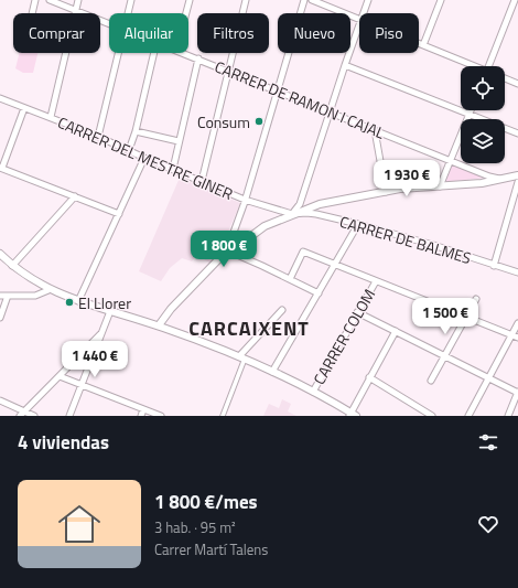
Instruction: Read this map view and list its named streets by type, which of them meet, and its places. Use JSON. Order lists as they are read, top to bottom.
{
  "streets": {
    "street": [
      "CARRER DE RAMON I CAJAL",
      "CARRER DEL MESTRE GINER",
      "CARRER DE BALMES",
      "CARRER COLOM"
    ]
  },
  "crossings": [
    ["CARRER DEL MESTRE GINER", "CARRER DE BALMES"]
  ],
  "districts": ["CARCAIXENT"],
  "places": ["Consum", "El Llorer"],
  "page": {
    "chip": [
      "Comprar",
      "Alquilar",
      "Filtros",
      "Nuevo",
      "Piso"
    ],
    "price": [
      "1 930 €",
      "1 800 €",
      "1 500 €",
      "1 440 €"
    ],
    "heading": "4 viviendas",
    "list": [
      {
        "name": "1 800 €/mes",
        "note": "3 hab. · 95 m² · Carrer Martí Talens"
      }
    ]
  }
}
